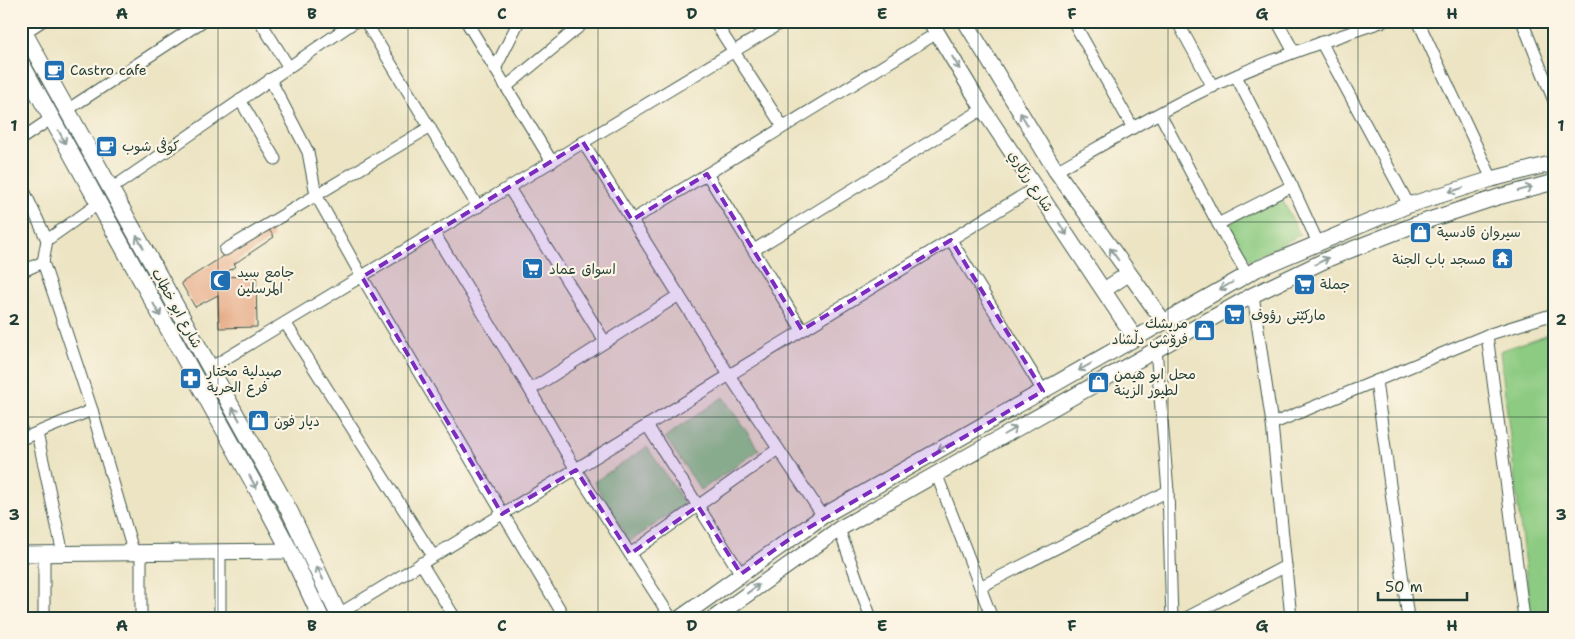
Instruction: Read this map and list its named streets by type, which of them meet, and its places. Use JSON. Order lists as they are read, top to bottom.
{
  "streets": {
    "main road": ["شارع ابو خطاب"],
    "street": ["شارع رزكاري"]
  },
  "places": {
    "cafe": ["Castro cafe", "كوفى شوب"],
    "shop": [
      "سيروان قادسية",
      "مريشك فرۆشى دڵشاد",
      "محل ابو هيمن لطيور الزينة",
      "ديار فون"
    ],
    "temple": ["مسجد باب الجنة"],
    "supermarket": ["اسواق عماد", "جملة", "ماركێتى رؤوف"],
    "mosque": ["جامع سيد المرسلين"],
    "pharmacy": ["صيدلية مختار فرع الحرية"]
  },
  "scale_bar": "50 m",
  "grid": {
    "columns": [
      "A",
      "B",
      "C",
      "D",
      "E",
      "F",
      "G",
      "H"
    ],
    "rows": ["1", "2", "3"]
  }
}
